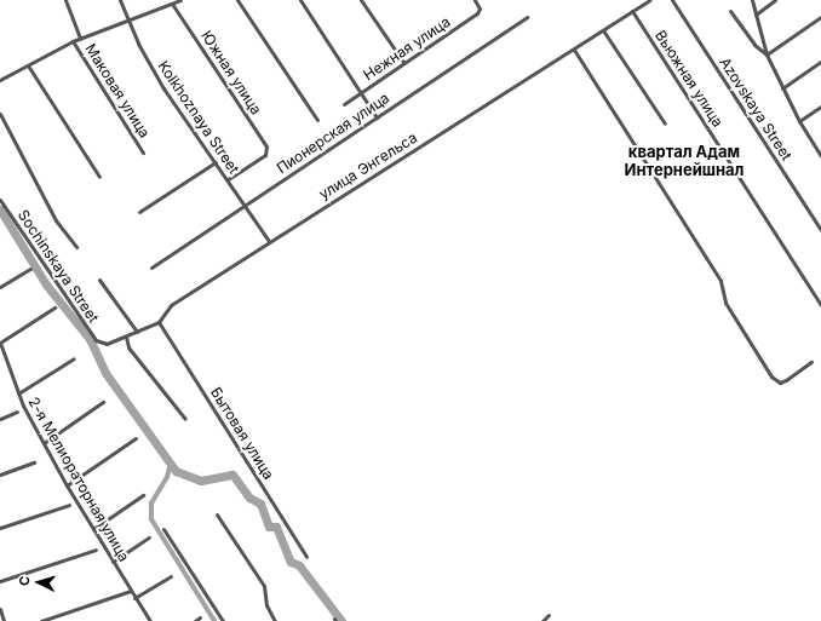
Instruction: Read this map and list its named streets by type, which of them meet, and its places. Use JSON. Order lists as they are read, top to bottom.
{
  "streets": {
    "street": [
      "Нежная улица",
      "Южная улица",
      "Вьюжная улица",
      "Маковая улица",
      "Azovskaya Street",
      "Kolkhoznaya Street",
      "Пионерская улица",
      "улица Энгельса",
      "Sochinskaya Street",
      "Бытовая улица",
      "2-я Мелиораторная улица"
    ]
  },
  "crossings": [
    ["Южная улица", "Kolkhoznaya Street"],
    ["Вьюжная улица", "улица Энгельса"],
    ["Kolkhoznaya Street", "Пионерская улица"],
    ["Kolkhoznaya Street", "улица Энгельса"],
    ["улица Энгельса", "Sochinskaya Street"],
    ["улица Энгельса", "Бытовая улица"]
  ],
  "districts": ["квартал Адам Интернейшнал"],
  "north": "left"
}
